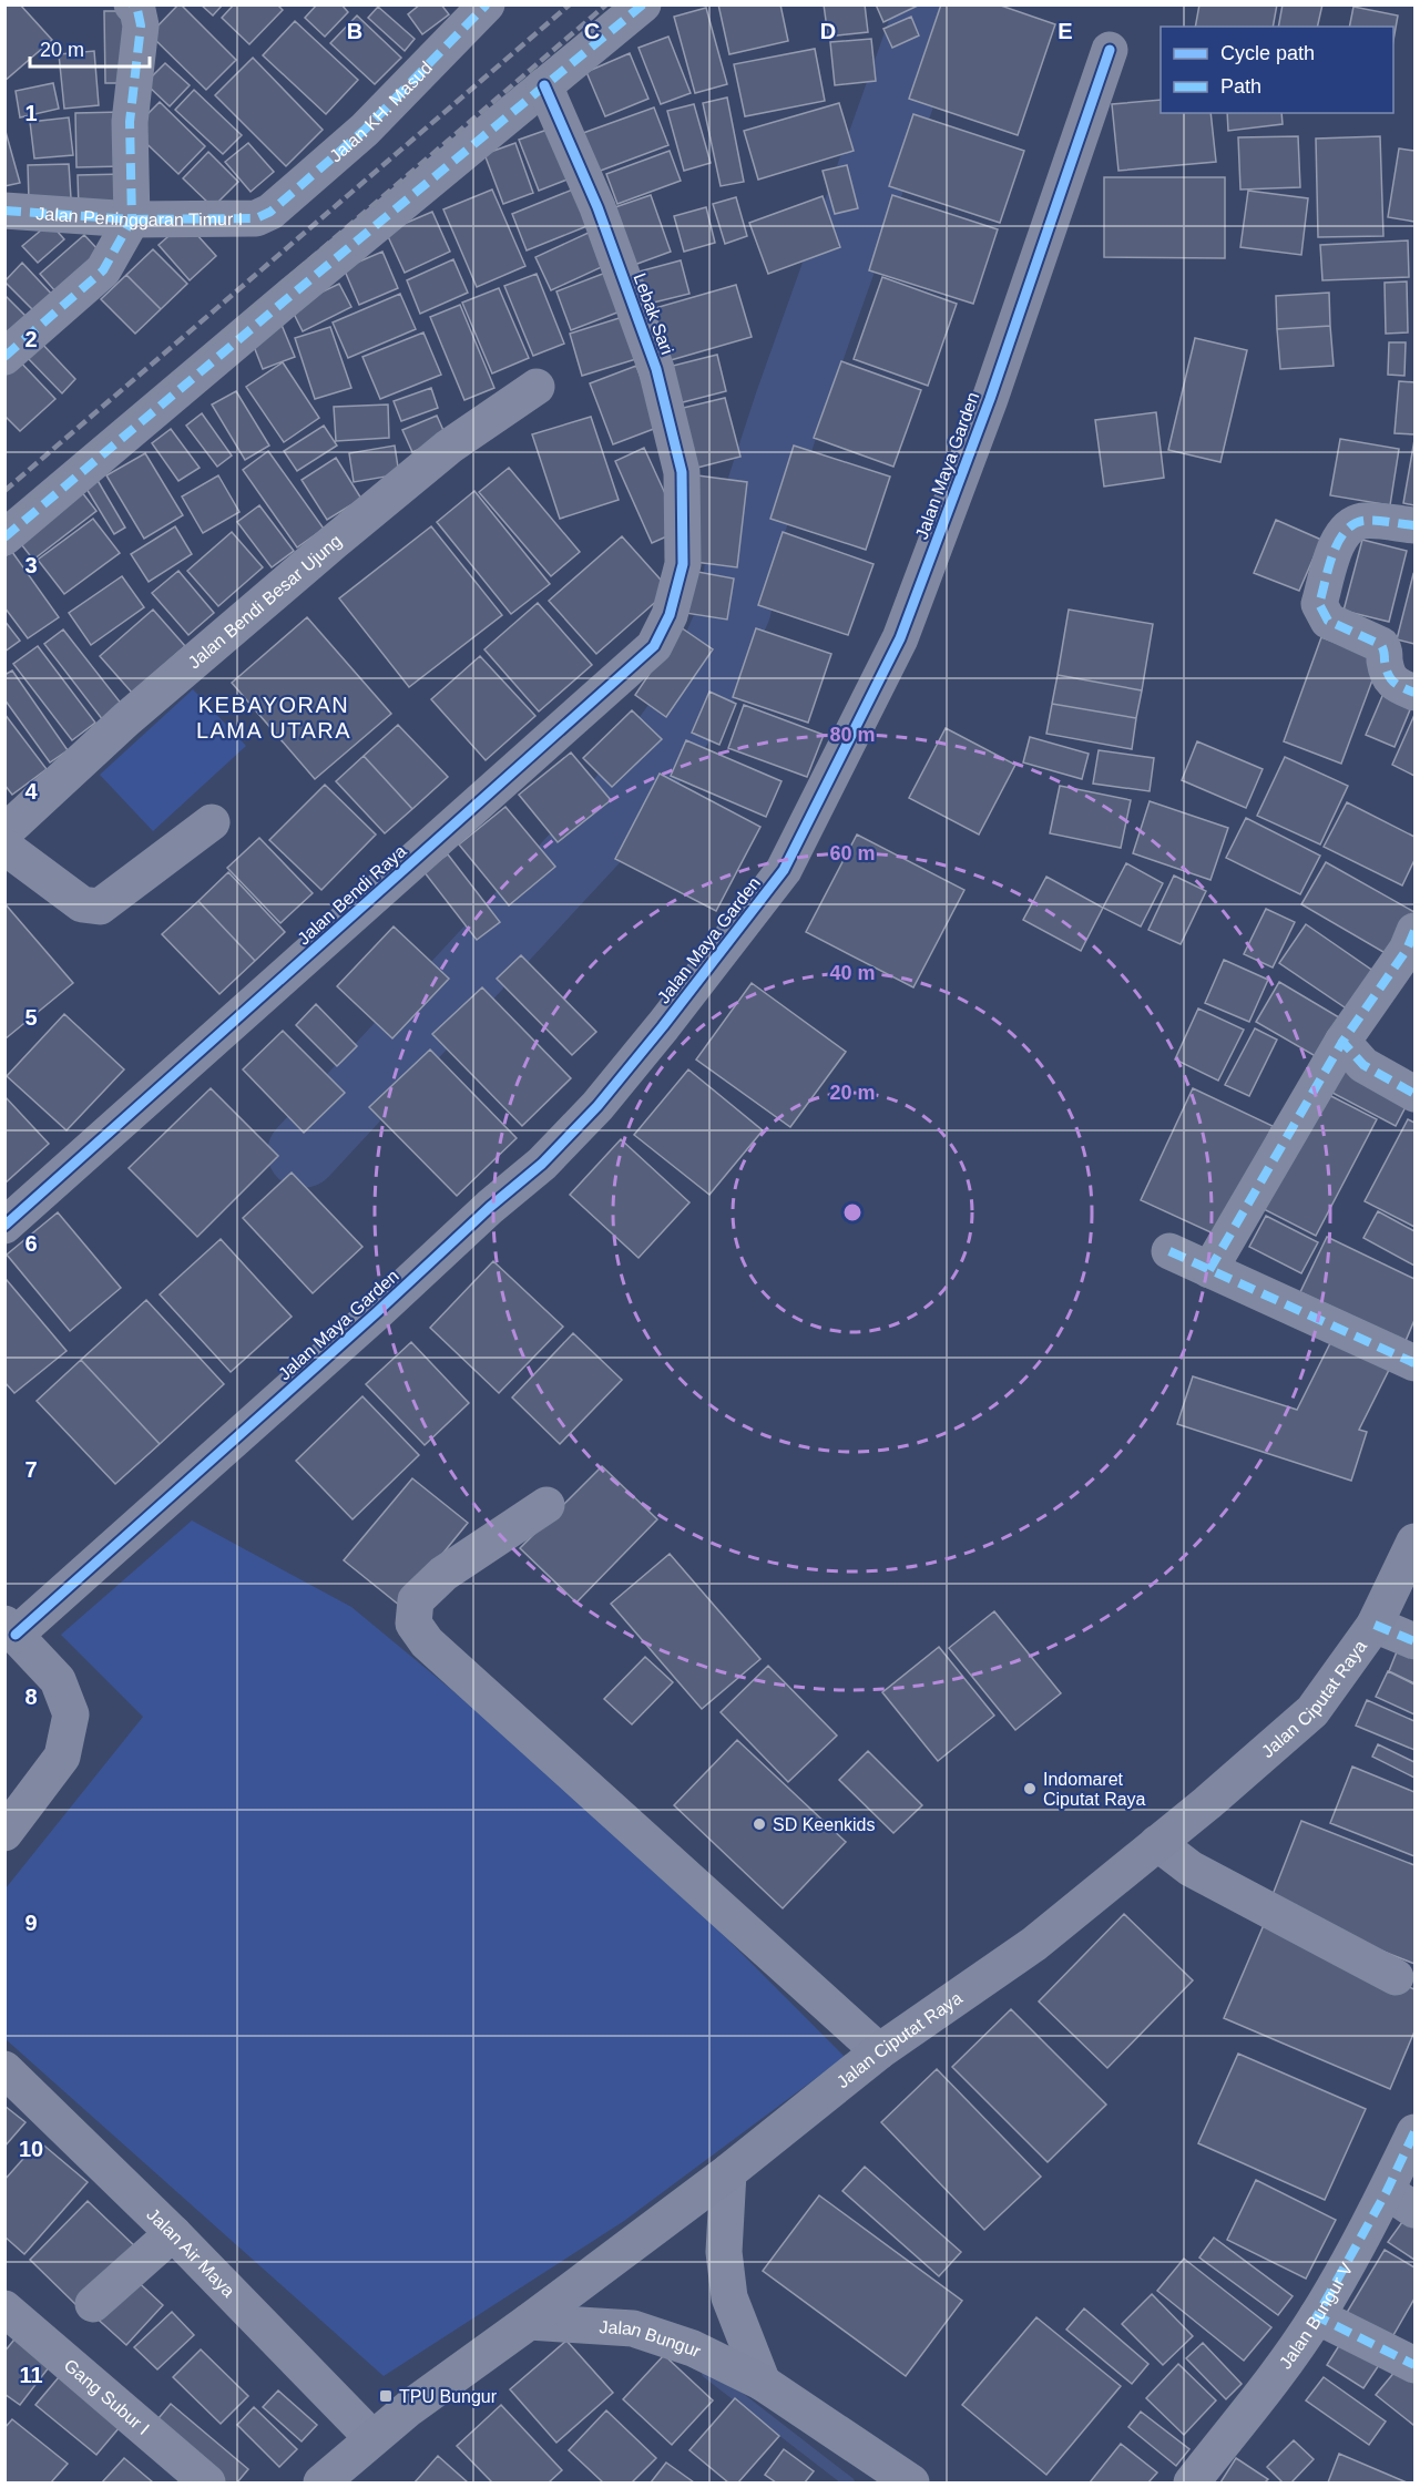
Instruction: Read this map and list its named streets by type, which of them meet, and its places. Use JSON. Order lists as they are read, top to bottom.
{
  "streets": {
    "main road": ["Jalan Ciputat Raya", "Jalan Bungur"],
    "street": [
      "Jalan KH. Masud",
      "Jalan Peninggaran Timur I",
      "Lebak Sari",
      "Jalan Maya Garden",
      "Jalan Bendi Besar Ujung",
      "Jalan Bendi Raya",
      "Jalan Air Maya",
      "Jalan Bungur V",
      "Gang Subur I"
    ]
  },
  "crossings": [
    ["Jalan KH. Masud", "Jalan Peninggaran Timur I"],
    ["Lebak Sari", "Jalan Bendi Raya"],
    ["Jalan Ciputat Raya", "Jalan Air Maya"],
    ["Jalan Ciputat Raya", "Jalan Bungur"]
  ],
  "districts": ["KEBAYORAN LAMA UTARA"],
  "places": {
    "other": ["Indomaret Ciputat Raya", "SD Keenkids"],
    "transit": ["TPU Bungur"]
  },
  "legend": ["Cycle path", "Path"],
  "scale_bar": "20 m",
  "grid": {
    "columns": [
      "B",
      "C",
      "D",
      "E"
    ],
    "rows": [
      "1",
      "2",
      "3",
      "4",
      "5",
      "6",
      "7",
      "8",
      "9",
      "10",
      "11"
    ]
  },
  "rings": [
    "80 m",
    "60 m",
    "40 m",
    "20 m"
  ]
}
